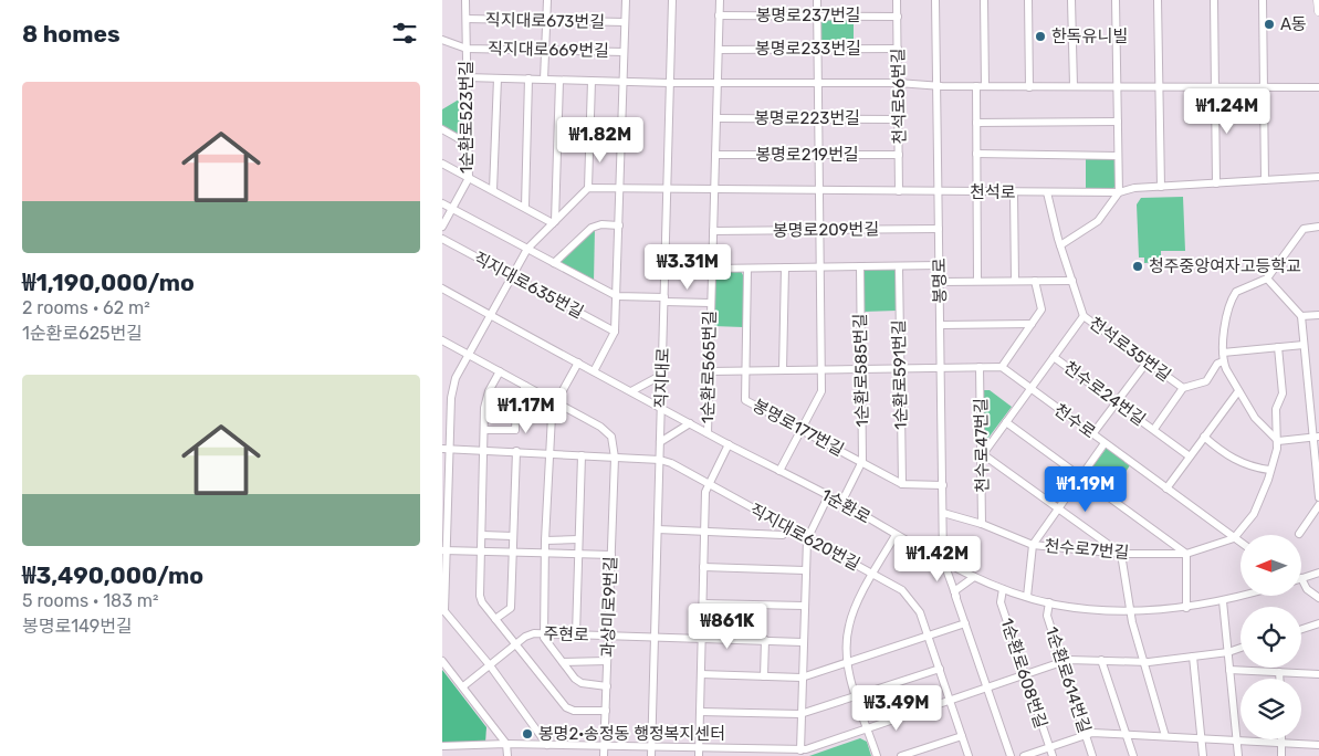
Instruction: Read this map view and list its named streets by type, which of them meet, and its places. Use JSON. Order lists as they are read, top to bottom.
{
  "streets": {
    "street": [
      "봉명로237번길",
      "직지대로673번길",
      "봉명로233번길",
      "직지대로669번길",
      "천석로56번길",
      "1순환로523번길",
      "봉명로223번길",
      "봉명로219번길",
      "천석로",
      "봉명로209번길",
      "봉명로",
      "직지대로635번길",
      "천석로35번길",
      "1순환로565번길",
      "1순환로585번길",
      "1순환로591번길",
      "직지대로",
      "천수로24번길",
      "천수로",
      "봉명로177번길",
      "천수로47번길",
      "1순환로",
      "직지대로620번길",
      "천수로7번길",
      "과상미로9번길",
      "주현로",
      "1순환로608번길",
      "1순환로614번길"
    ]
  },
  "crossings": [
    ["봉명로237번길", "천석로56번길"],
    ["봉명로237번길", "1순환로565번길"],
    ["직지대로673번길", "1순환로523번길"],
    ["봉명로233번길", "천석로56번길"],
    ["봉명로233번길", "1순환로565번길"],
    ["직지대로669번길", "1순환로523번길"],
    ["천석로56번길", "봉명로223번길"],
    ["천석로56번길", "봉명로219번길"],
    ["천석로56번길", "천석로"],
    ["봉명로223번길", "1순환로565번길"],
    ["봉명로219번길", "1순환로565번길"],
    ["천석로", "봉명로"],
    ["천석로", "천석로35번길"],
    ["천석로", "1순환로565번길"],
    ["천석로", "직지대로"],
    ["봉명로209번길", "봉명로"],
    ["봉명로209번길", "1순환로565번길"],
    ["봉명로", "봉명로177번길"],
    ["봉명로", "1순환로"],
    ["봉명로", "천수로7번길"],
    ["천석로35번길", "천수로24번길"],
    ["1순환로565번길", "1순환로"],
    ["1순환로585번길", "봉명로177번길"],
    ["1순환로585번길", "1순환로"],
    ["1순환로591번길", "봉명로177번길"],
    ["직지대로", "1순환로"],
    ["직지대로", "직지대로620번길"],
    ["직지대로", "주현로"],
    ["천수로", "천수로7번길"],
    ["천수로47번길", "천수로7번길"],
    ["1순환로", "1순환로608번길"],
    ["1순환로", "1순환로614번길"],
    ["과상미로9번길", "주현로"]
  ],
  "places": [
    "A동",
    "한독유니빌",
    "청주중앙여자고등학교",
    "봉명2·송정동 행정복지센터"
  ],
  "north": "left",
  "page": {
    "heading": "8 homes",
    "list": [
      {
        "name": "₩1,190,000/mo",
        "note": "2 rooms · 62 m² · 1순환로625번길"
      },
      {
        "name": "₩3,490,000/mo",
        "note": "5 rooms · 183 m² · 봉명로149번길"
      }
    ],
    "price": [
      "₩1.24M",
      "₩1.82M",
      "₩3.31M",
      "₩1.17M",
      "₩1.19M",
      "₩1.42M",
      "₩861K",
      "₩3.49M"
    ]
  }
}
